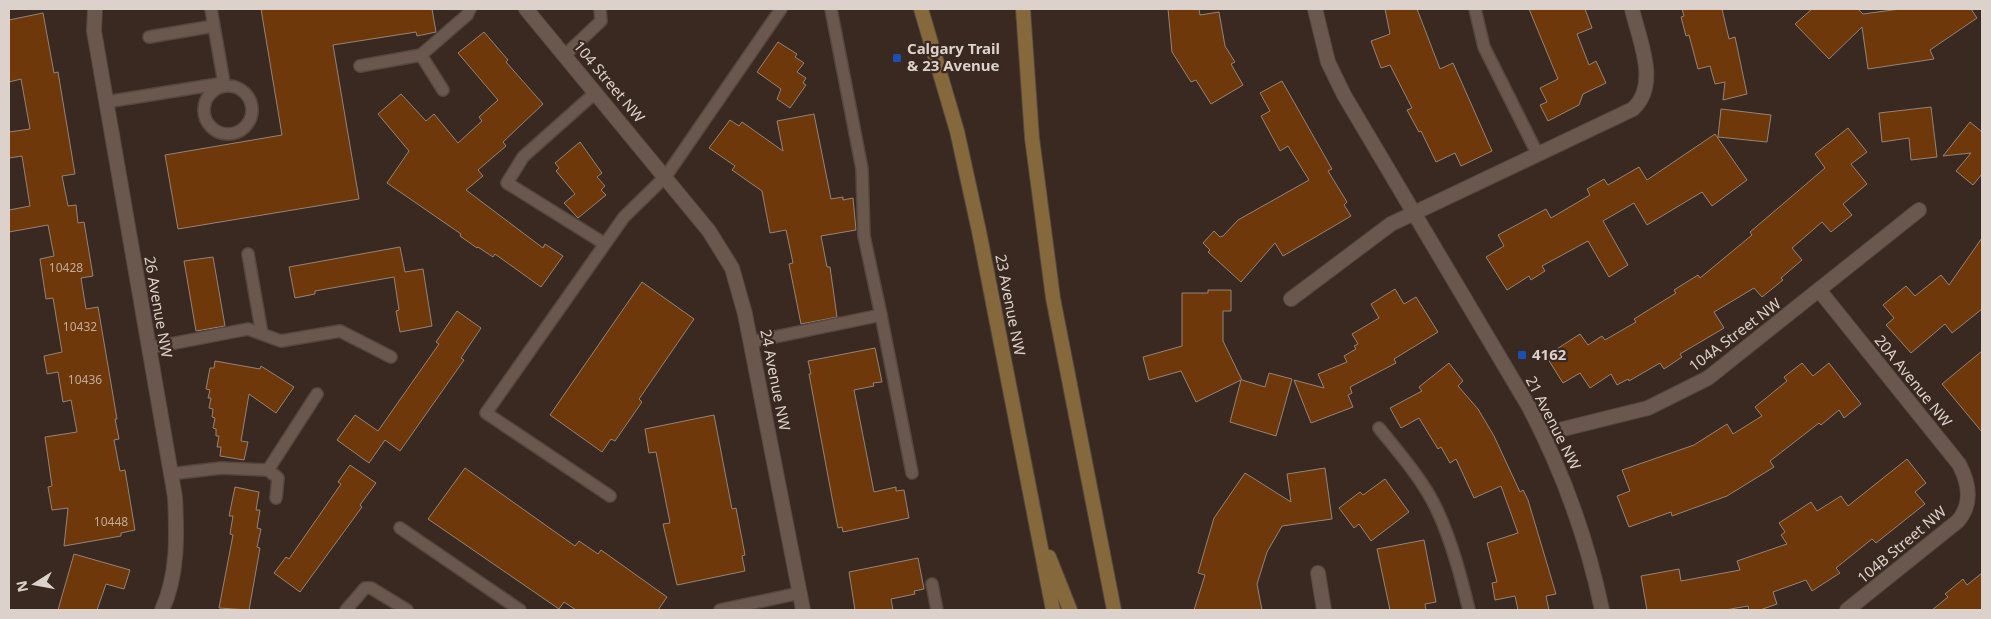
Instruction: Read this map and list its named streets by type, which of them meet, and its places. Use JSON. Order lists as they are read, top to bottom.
{
  "streets": {
    "main road": ["23 Avenue NW"],
    "street": [
      "104 Street NW",
      "26 Avenue NW",
      "104A Street NW",
      "24 Avenue NW",
      "20A Avenue NW",
      "21 Avenue NW",
      "104B Street NW"
    ]
  },
  "crossings": [
    ["104 Street NW", "24 Avenue NW"],
    ["104A Street NW", "20A Avenue NW"],
    ["104A Street NW", "21 Avenue NW"],
    ["20A Avenue NW", "104B Street NW"]
  ],
  "places": {
    "transit": ["Calgary Trail & 23 Avenue", "4162"]
  },
  "house_numbers": [
    "10428",
    "10432",
    "10436",
    "10448"
  ],
  "north": "left"
}
